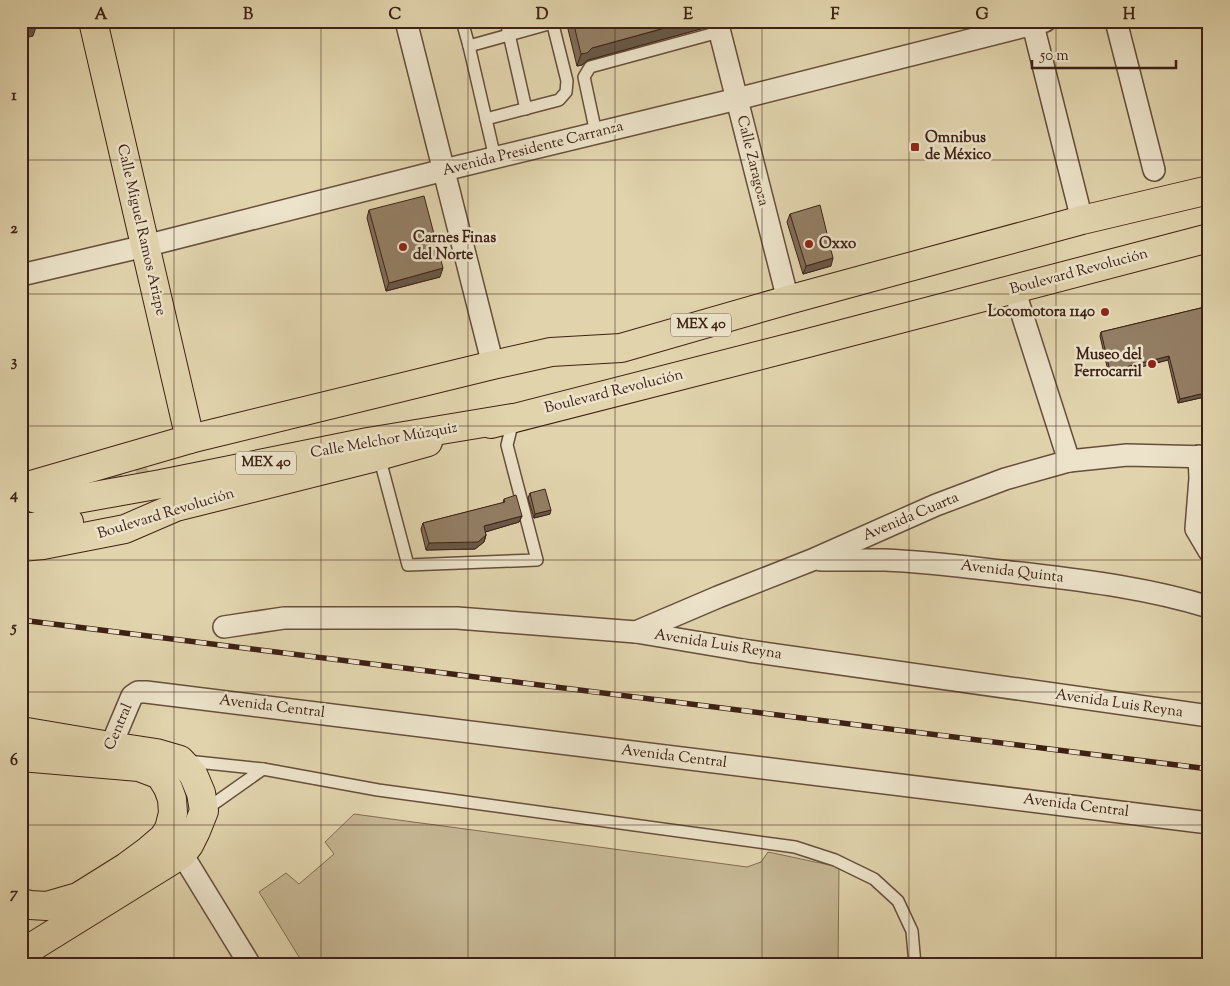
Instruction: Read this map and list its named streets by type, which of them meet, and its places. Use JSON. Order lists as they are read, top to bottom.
{
  "streets": {
    "main road": [
      "Calle Miguel Ramos Arizpe",
      "Boulevard Revolución",
      "MEX 40",
      "Calle Melchor Múzquiz"
    ],
    "street": [
      "Avenida Presidente Carranza",
      "Calle Zaragoza",
      "Avenida Cuarta",
      "Avenida Quinta",
      "Avenida Luis Reyna",
      "Avenida Central",
      "Central"
    ]
  },
  "crossings": [
    ["Avenida Presidente Carranza", "Calle Zaragoza"],
    ["Avenida Presidente Carranza", "Calle Miguel Ramos Arizpe"],
    ["Calle Zaragoza", "MEX 40"],
    ["Calle Miguel Ramos Arizpe", "MEX 40"],
    ["Boulevard Revolución", "Calle Melchor Múzquiz"],
    ["MEX 40", "Calle Melchor Múzquiz"],
    ["Avenida Cuarta", "Avenida Quinta"],
    ["Avenida Cuarta", "Avenida Luis Reyna"],
    ["Avenida Central", "Central"]
  ],
  "places": {
    "transit": ["Omnibus de México"],
    "other": [
      "Oxxo",
      "Carnes Finas del Norte",
      "Locomotora 1140",
      "Museo del Ferrocarril"
    ]
  },
  "scale_bar": "50 m",
  "grid": {
    "columns": [
      "A",
      "B",
      "C",
      "D",
      "E",
      "F",
      "G",
      "H"
    ],
    "rows": [
      "1",
      "2",
      "3",
      "4",
      "5",
      "6",
      "7"
    ]
  }
}
